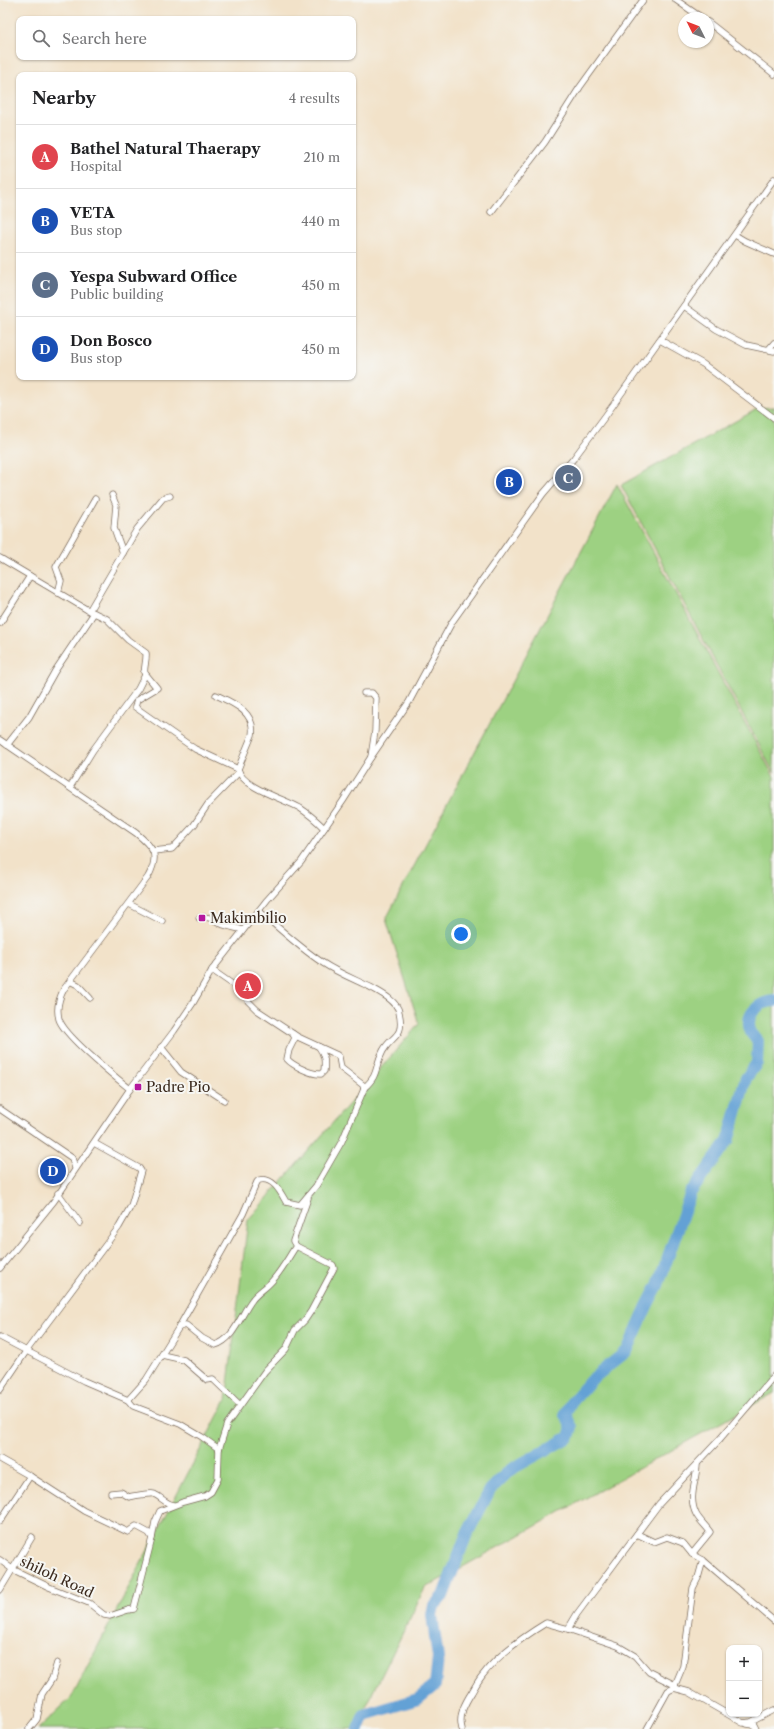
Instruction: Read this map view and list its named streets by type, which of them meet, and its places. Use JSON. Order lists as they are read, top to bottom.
{
  "streets": {
    "street": ["shiloh Road"]
  },
  "places": {
    "transit": ["Makimbilio", "Padre Pio"]
  },
  "north": "top left",
  "page": {
    "search": "Search here",
    "heading": ["Nearby", "4 results"],
    "list": [
      {
        "mark": "A",
        "name": "Bathel Natural Thaerapy",
        "note": "Hospital",
        "value": "210 m"
      },
      {
        "mark": "B",
        "name": "VETA",
        "note": "Bus stop",
        "value": "440 m"
      },
      {
        "mark": "C",
        "name": "Yespa Subward Office",
        "note": "Public building",
        "value": "450 m"
      },
      {
        "mark": "D",
        "name": "Don Bosco",
        "note": "Bus stop",
        "value": "450 m"
      }
    ],
    "pins": [
      "C",
      "B",
      "A",
      "D"
    ],
    "map_buttons": ["+", "−"]
  }
}
